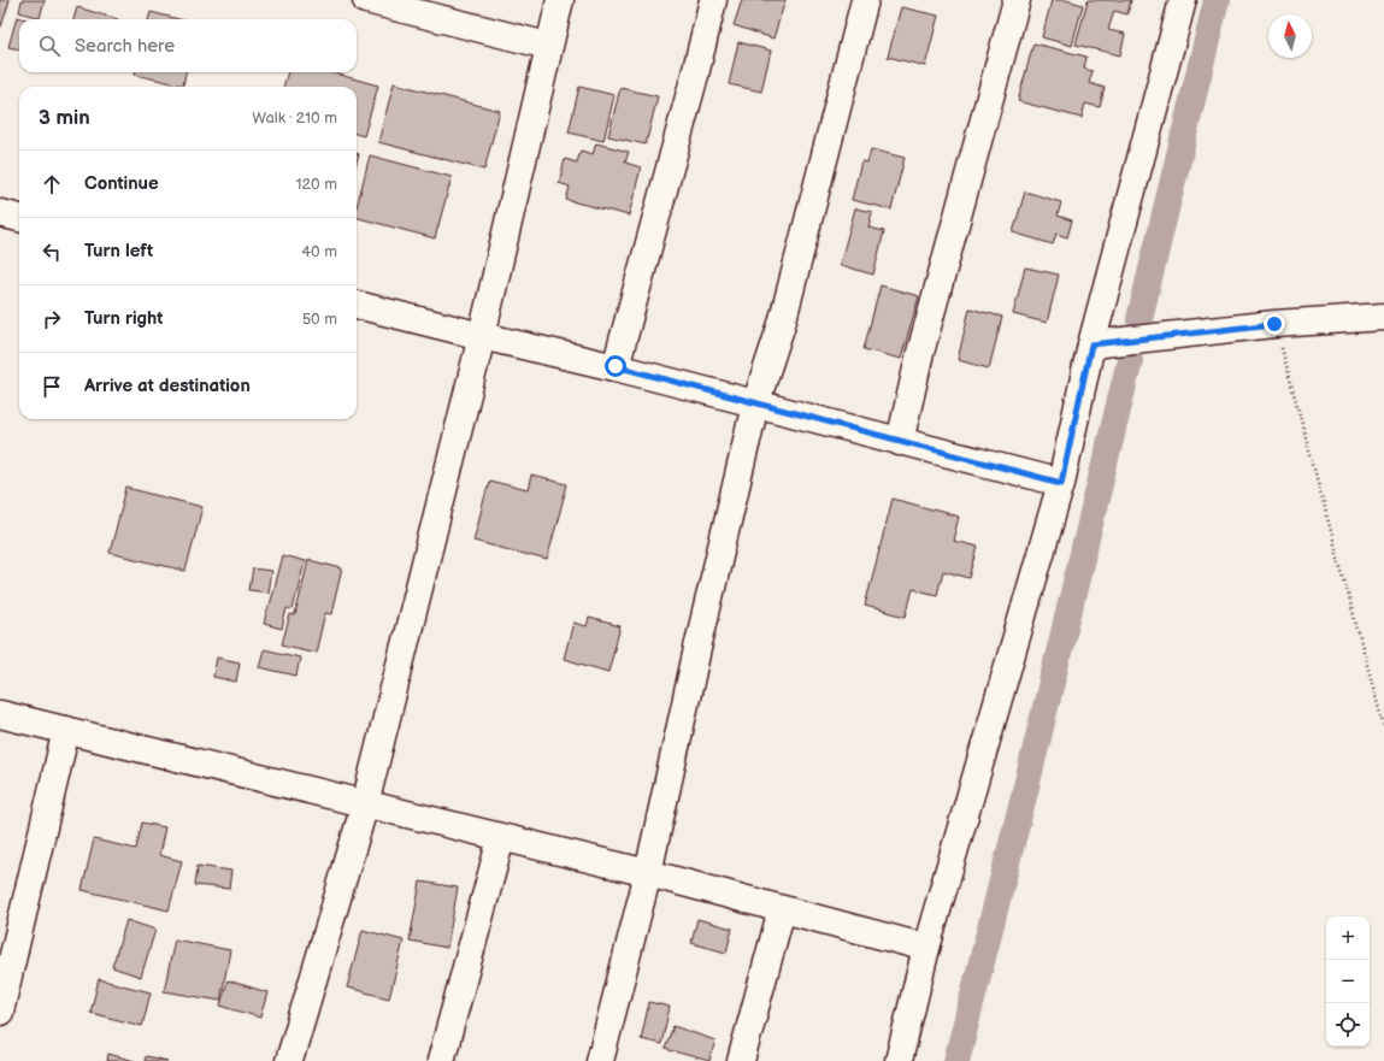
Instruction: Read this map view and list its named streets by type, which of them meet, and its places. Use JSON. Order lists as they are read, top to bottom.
{
  "north": "top",
  "page": {
    "search": "Search here",
    "heading": ["3 min", "Walk · 210 m"],
    "list": [
      ["Continue", "120 m"],
      ["Turn left", "40 m"],
      ["Turn right", "50 m"],
      "Arrive at destination"
    ],
    "map_buttons": ["+", "−"]
  }
}
